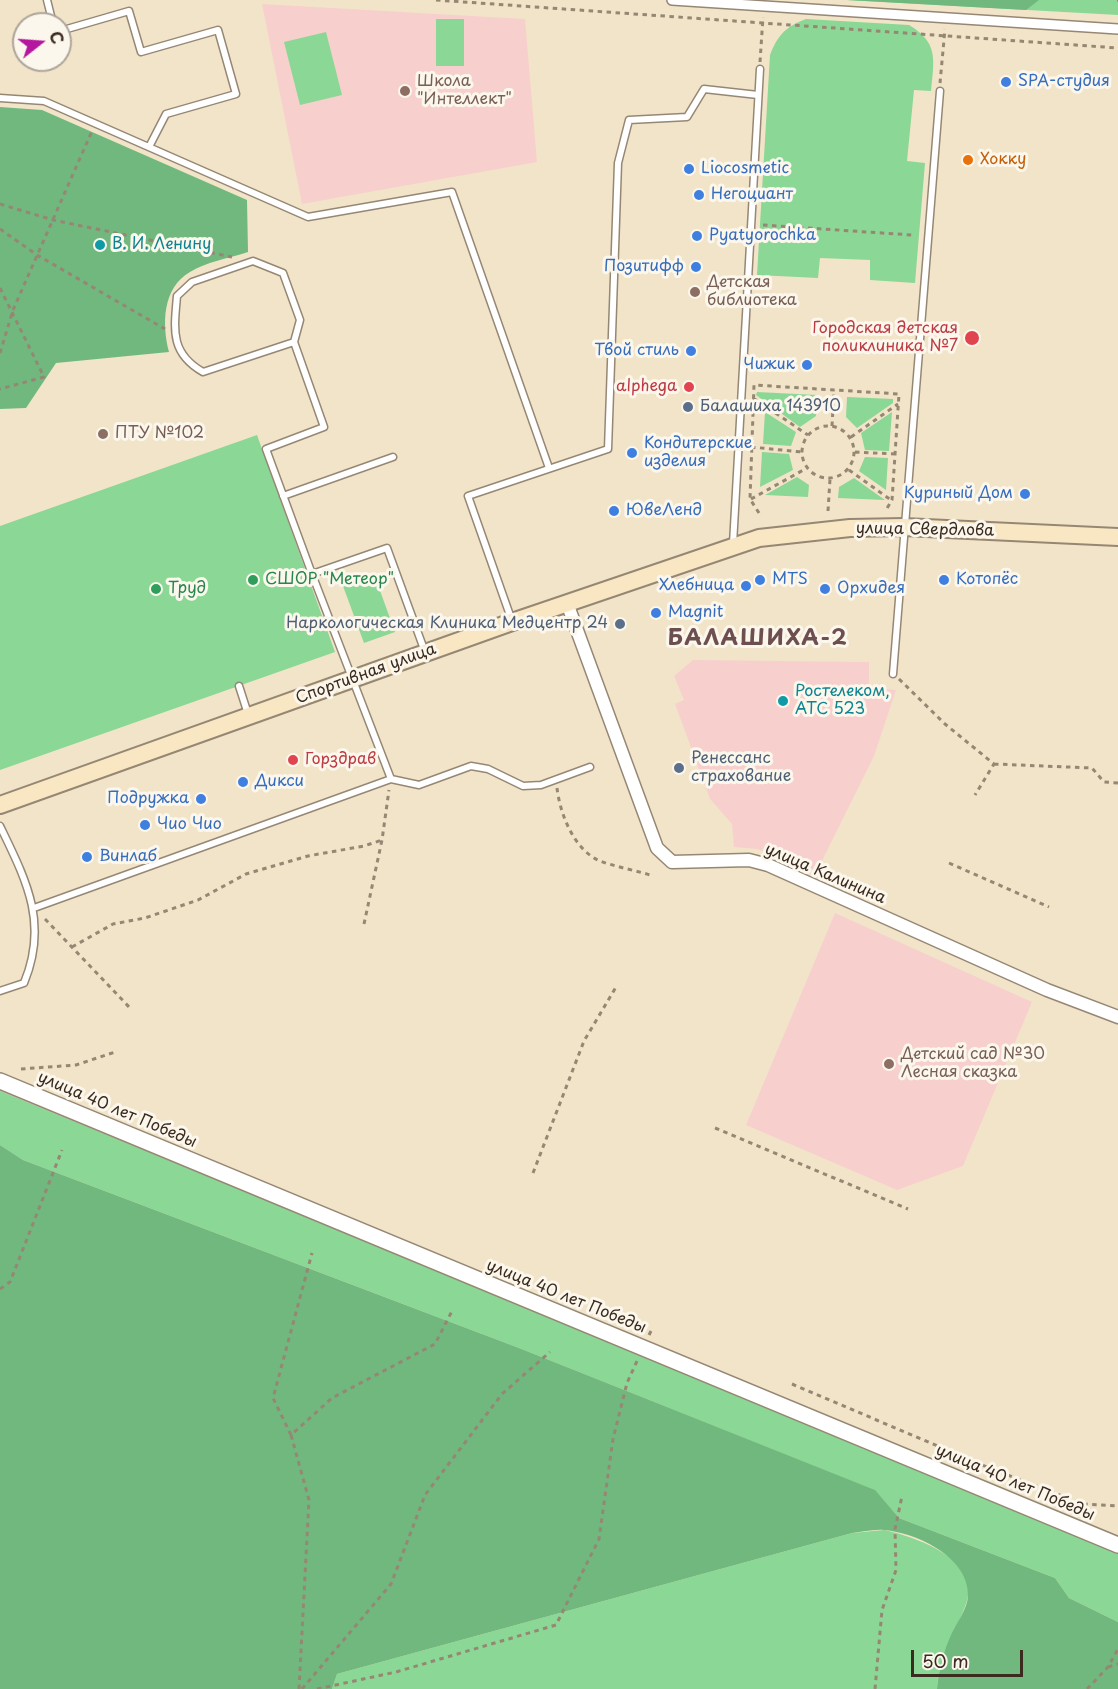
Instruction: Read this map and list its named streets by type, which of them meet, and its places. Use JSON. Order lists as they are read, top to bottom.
{
  "streets": {
    "main road": ["улица Свердлова", "Спортивная улица"],
    "street": ["улица Калинина", "улица 40 лет Победы"]
  },
  "crossings": [
    ["улица Свердлова", "Спортивная улица"],
    ["Спортивная улица", "улица Калинина"]
  ],
  "districts": ["БАЛАШИХА-2"],
  "places": [
    "SPA-студия",
    "Школа \"Интеллект\"",
    "Хокку",
    "Liocosmetic",
    "Негоциант",
    "Pyatyorochka",
    "В. И. Ленину",
    "Позитифф",
    "Детская библиотека",
    "Городская детская поликлиника №7",
    "Твой стиль",
    "Чижик",
    "alphega",
    "Балашиха 143910",
    "ПТУ №102",
    "Кондитерские изделия",
    "Куриный Дом",
    "ЮвеЛенд",
    "СШОР \"Метеор\"",
    "MTS",
    "Котопёс",
    "Хлебница",
    "Труд",
    "Орхидея",
    "Magnit",
    "Наркологическая Клиника Медцентр 24",
    "Ростелеком, АТС 523",
    "Горздрав",
    "Ренессанс страхование",
    "Дикси",
    "Подружка",
    "Чио Чио",
    "Винлаб",
    "Детский сад №30 Лесная сказка"
  ],
  "scale_bar": "50 m",
  "north": "right"
}
